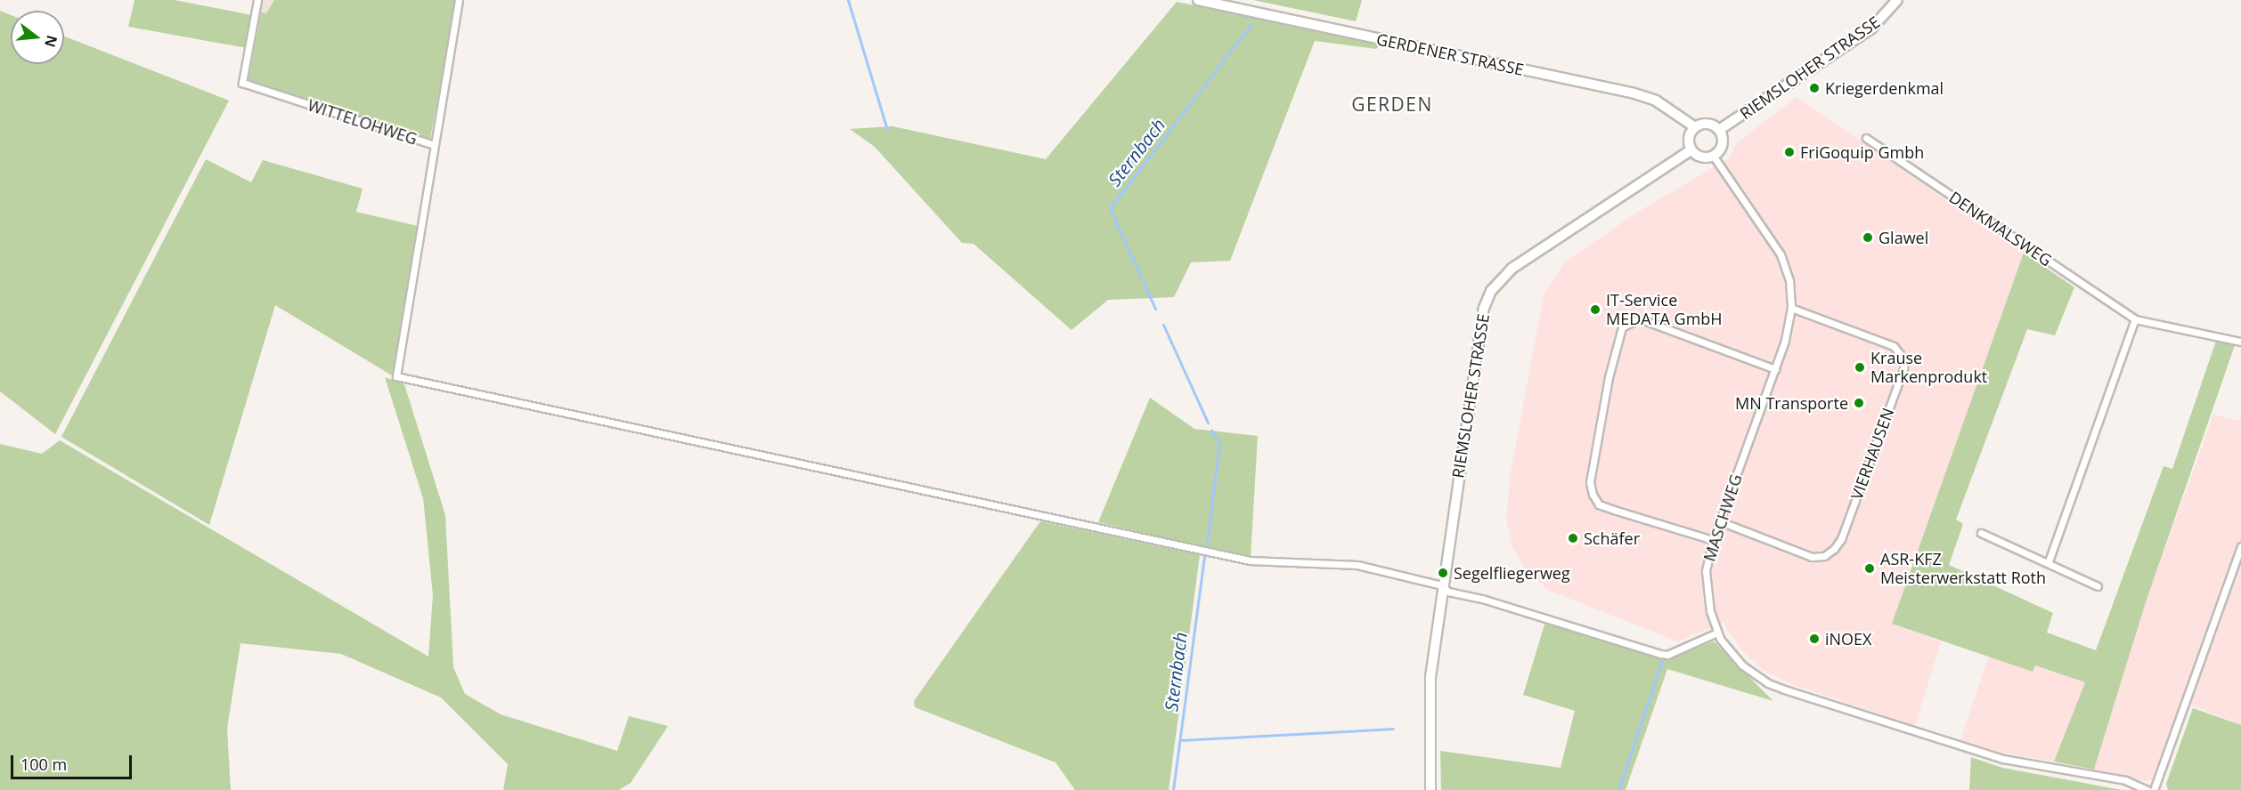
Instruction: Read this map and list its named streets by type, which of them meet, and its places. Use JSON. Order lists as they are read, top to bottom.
{
  "streets": {
    "main road": ["GERDENER STRASSE", "RIEMSLOHER STRASSE"],
    "street": [
      "WITTELOHWEG",
      "DENKMALSWEG",
      "VIERHAUSEN",
      "MASCHWEG"
    ]
  },
  "crossings": [
    ["GERDENER STRASSE", "RIEMSLOHER STRASSE"],
    ["GERDENER STRASSE", "MASCHWEG"],
    ["RIEMSLOHER STRASSE", "MASCHWEG"],
    ["VIERHAUSEN", "MASCHWEG"]
  ],
  "districts": ["GERDEN"],
  "water": ["Sternbach"],
  "places": [
    "Kriegerdenkmal",
    "FriGoquip Gmbh",
    "Glawel",
    "IT-Service MEDATA GmbH",
    "Krause Markenprodukt",
    "MN Transporte",
    "Schäfer",
    "ASR-KFZ Meisterwerkstatt Roth",
    "Segelfliegerweg",
    "iNOEX"
  ],
  "scale_bar": "100 m",
  "north": "right"
}
